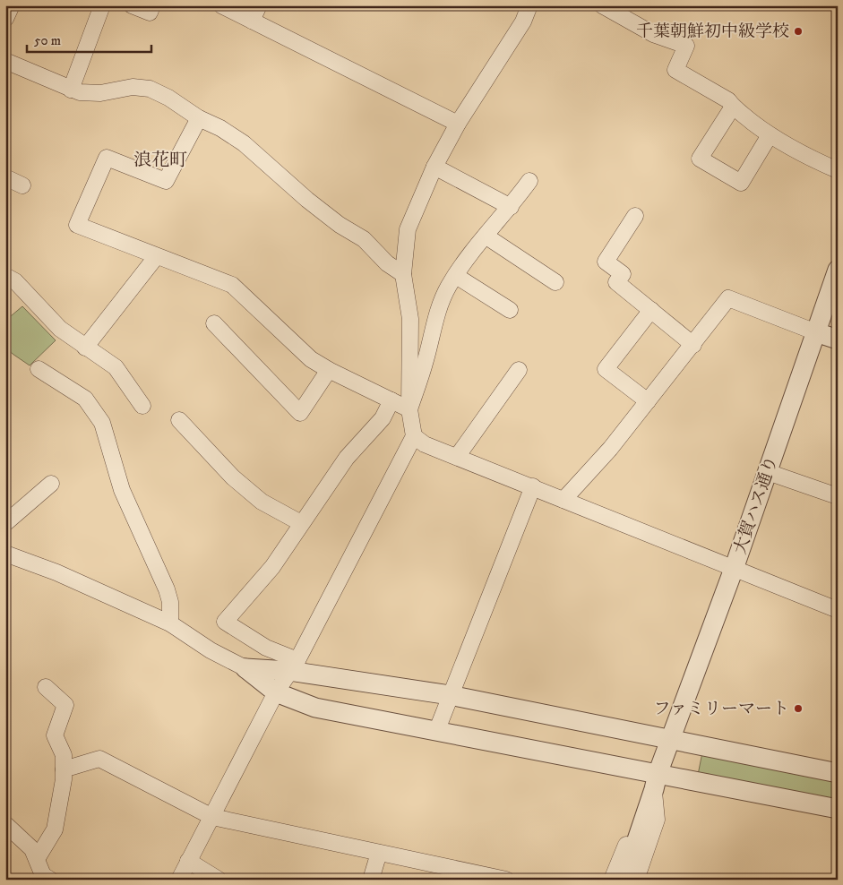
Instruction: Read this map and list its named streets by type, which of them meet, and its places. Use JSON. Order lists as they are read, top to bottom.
{
  "streets": {
    "street": ["大賀ハス通り"]
  },
  "districts": ["浪花町"],
  "places": ["千葉朝鮮初中級学校", "ファミリーマート"],
  "scale_bar": "50 m"
}
